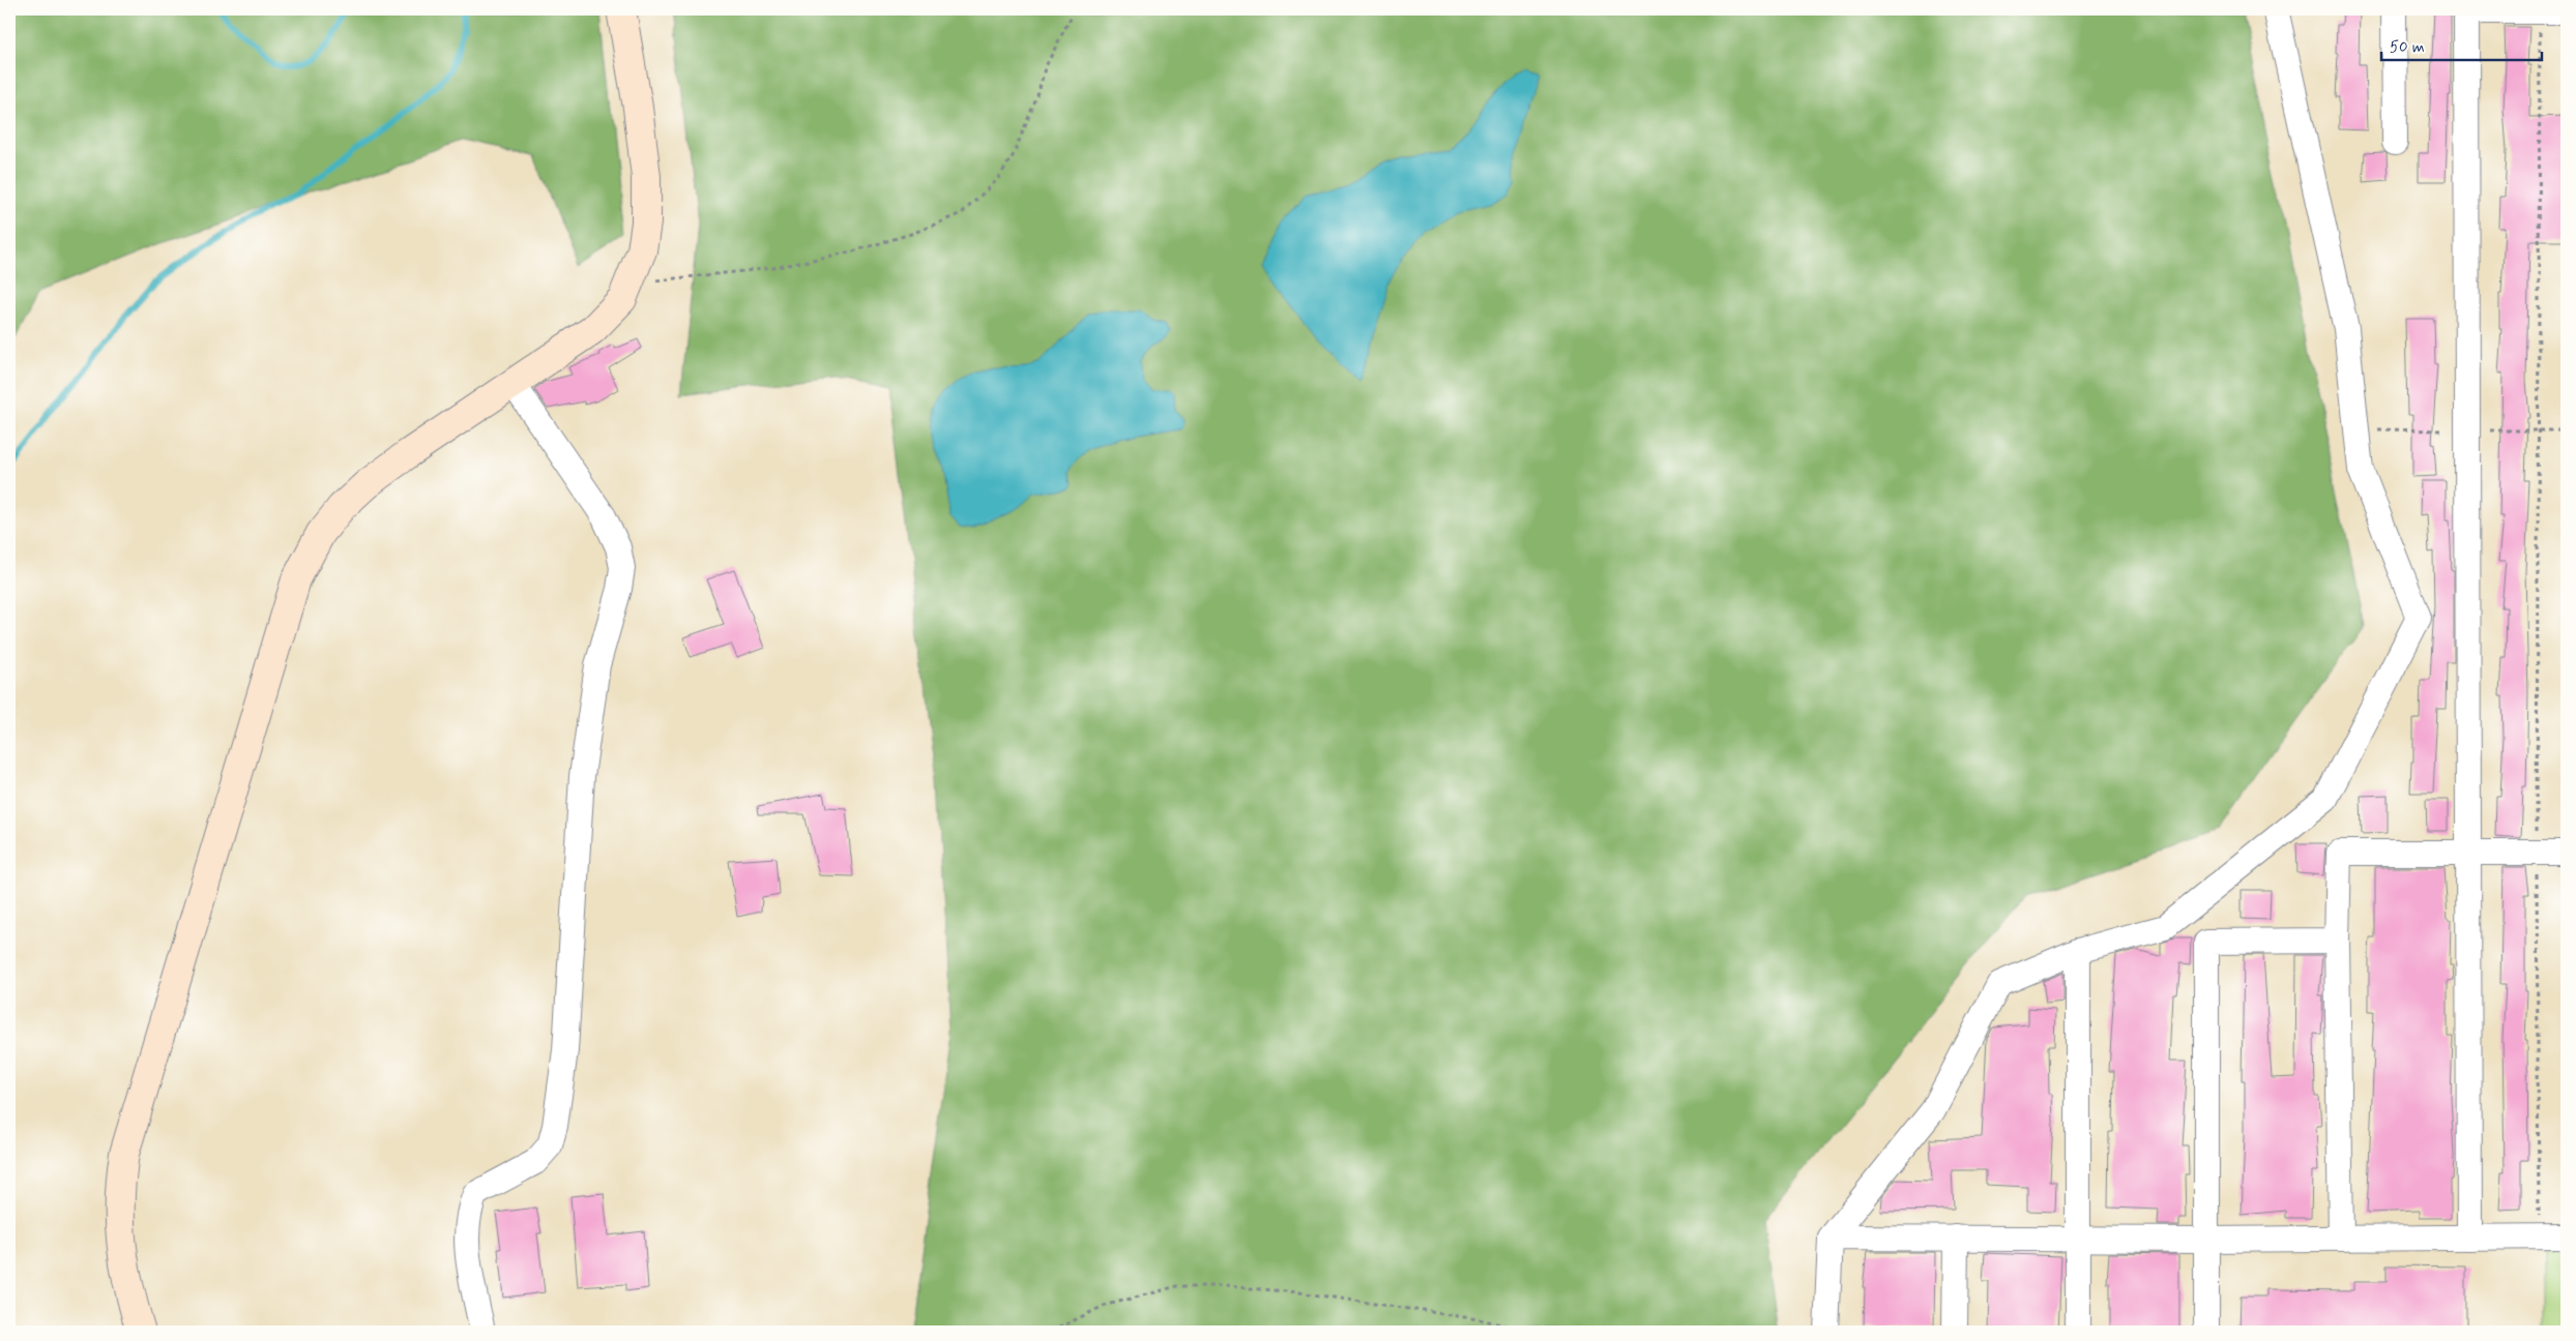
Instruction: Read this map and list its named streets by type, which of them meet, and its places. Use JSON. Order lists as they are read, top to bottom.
{
  "scale_bar": "50 m"
}
